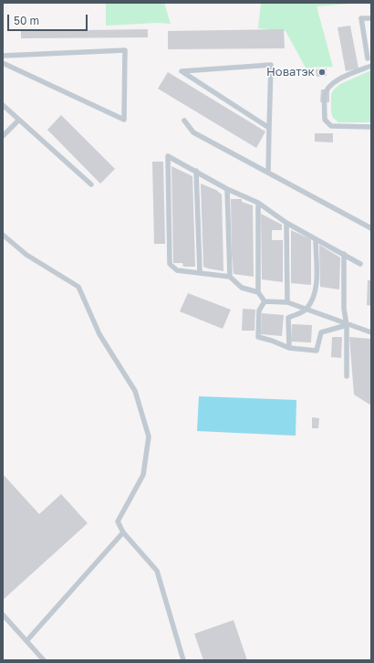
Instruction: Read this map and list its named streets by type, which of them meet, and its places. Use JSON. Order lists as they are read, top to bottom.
{
  "places": ["Новатэк"],
  "scale_bar": "50 m"
}
